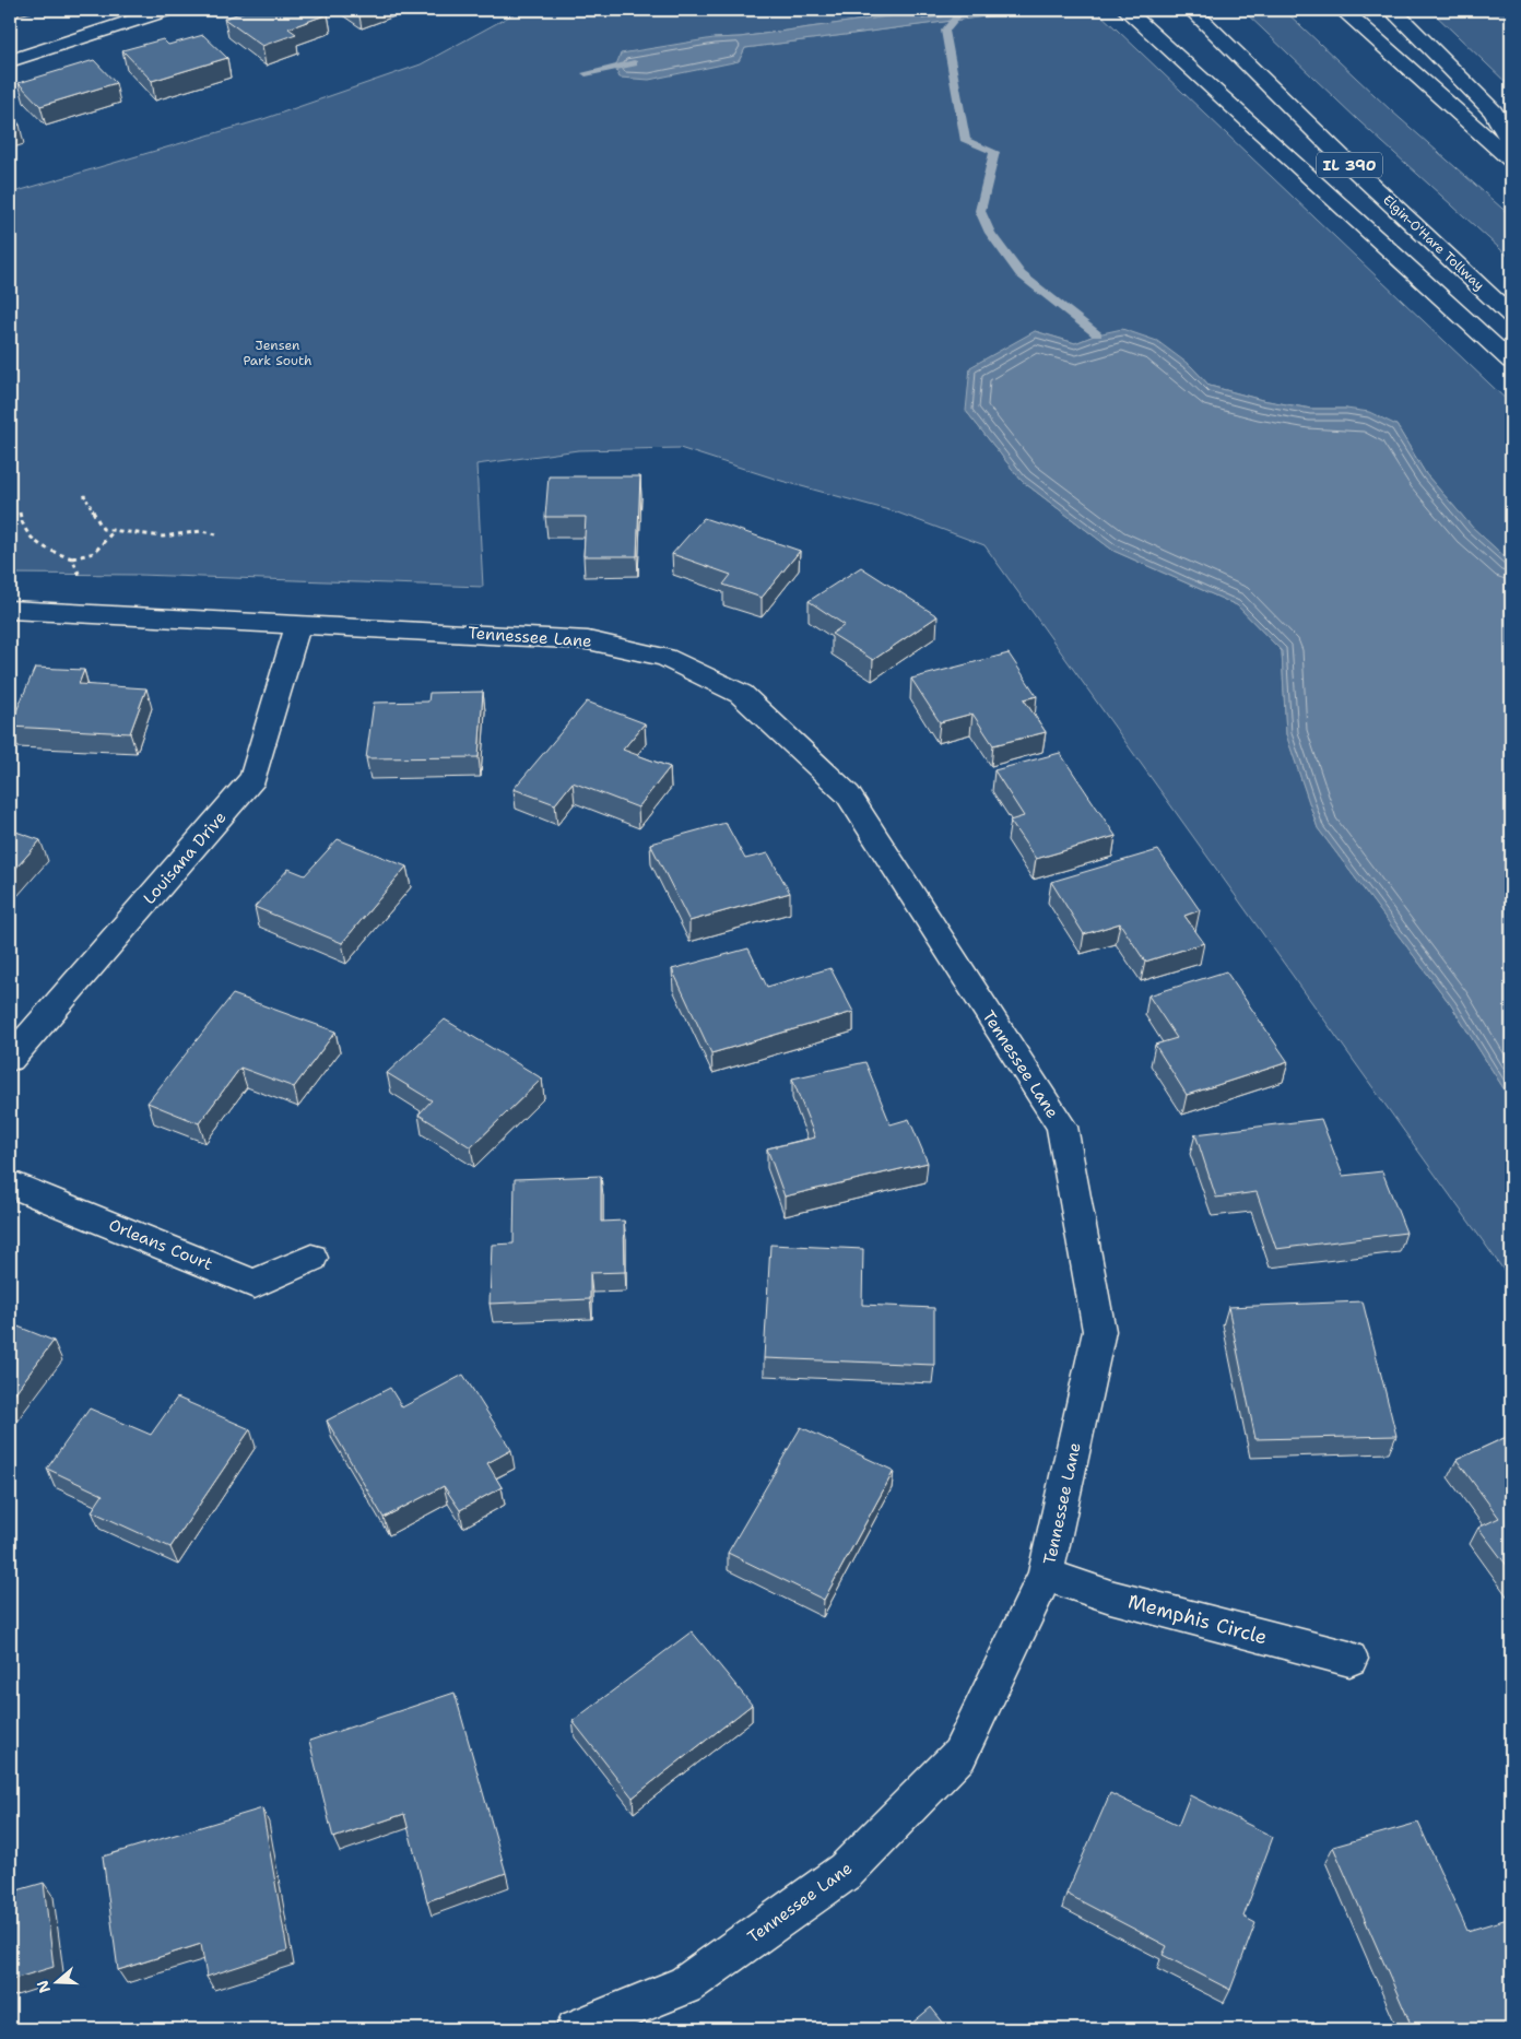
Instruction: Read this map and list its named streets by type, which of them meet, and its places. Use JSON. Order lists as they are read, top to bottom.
{
  "streets": {
    "main road": [
      "IL 390",
      "Elgin-O'Hare Tollway",
      "Tennessee Lane",
      "Louisana Drive",
      "Orleans Court",
      "Memphis Circle"
    ]
  },
  "crossings": [
    ["Tennessee Lane", "Louisana Drive"],
    ["Tennessee Lane", "Memphis Circle"]
  ],
  "parks": ["Jensen Park South"],
  "north": "left"
}
